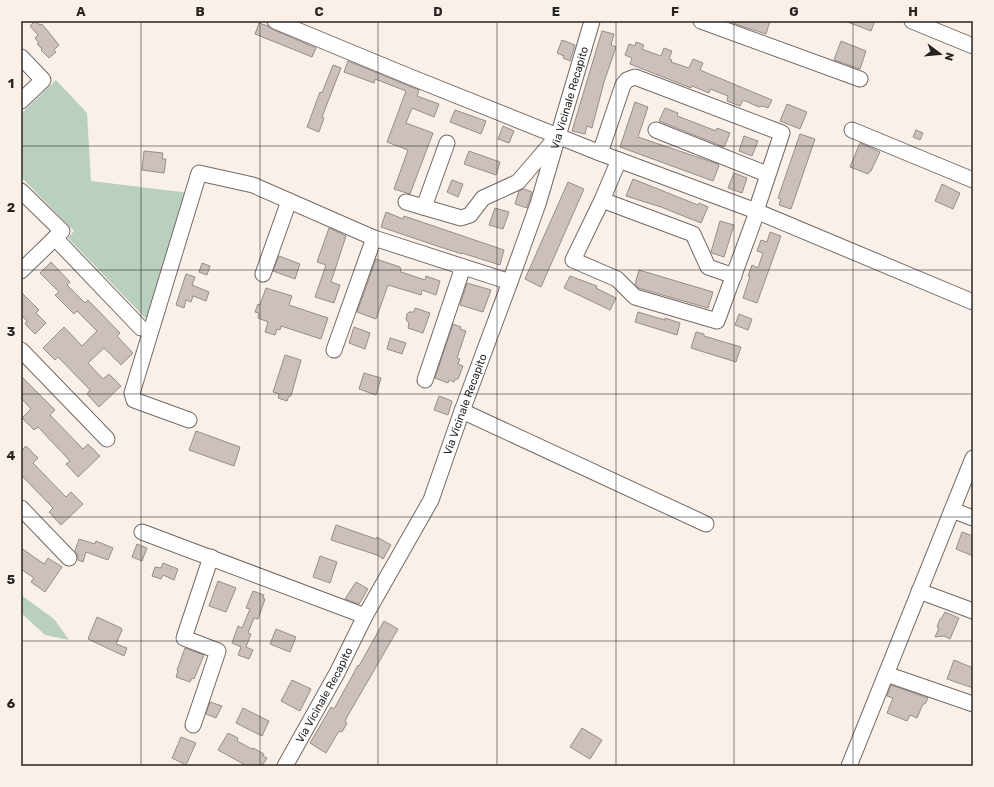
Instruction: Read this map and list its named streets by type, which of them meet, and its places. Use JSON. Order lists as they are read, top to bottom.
{
  "streets": {
    "street": ["Via Vicinale Recapito"]
  },
  "north": "right",
  "grid": {
    "columns": [
      "A",
      "B",
      "C",
      "D",
      "E",
      "F",
      "G",
      "H"
    ],
    "rows": [
      "1",
      "2",
      "3",
      "4",
      "5",
      "6"
    ]
  }
}
